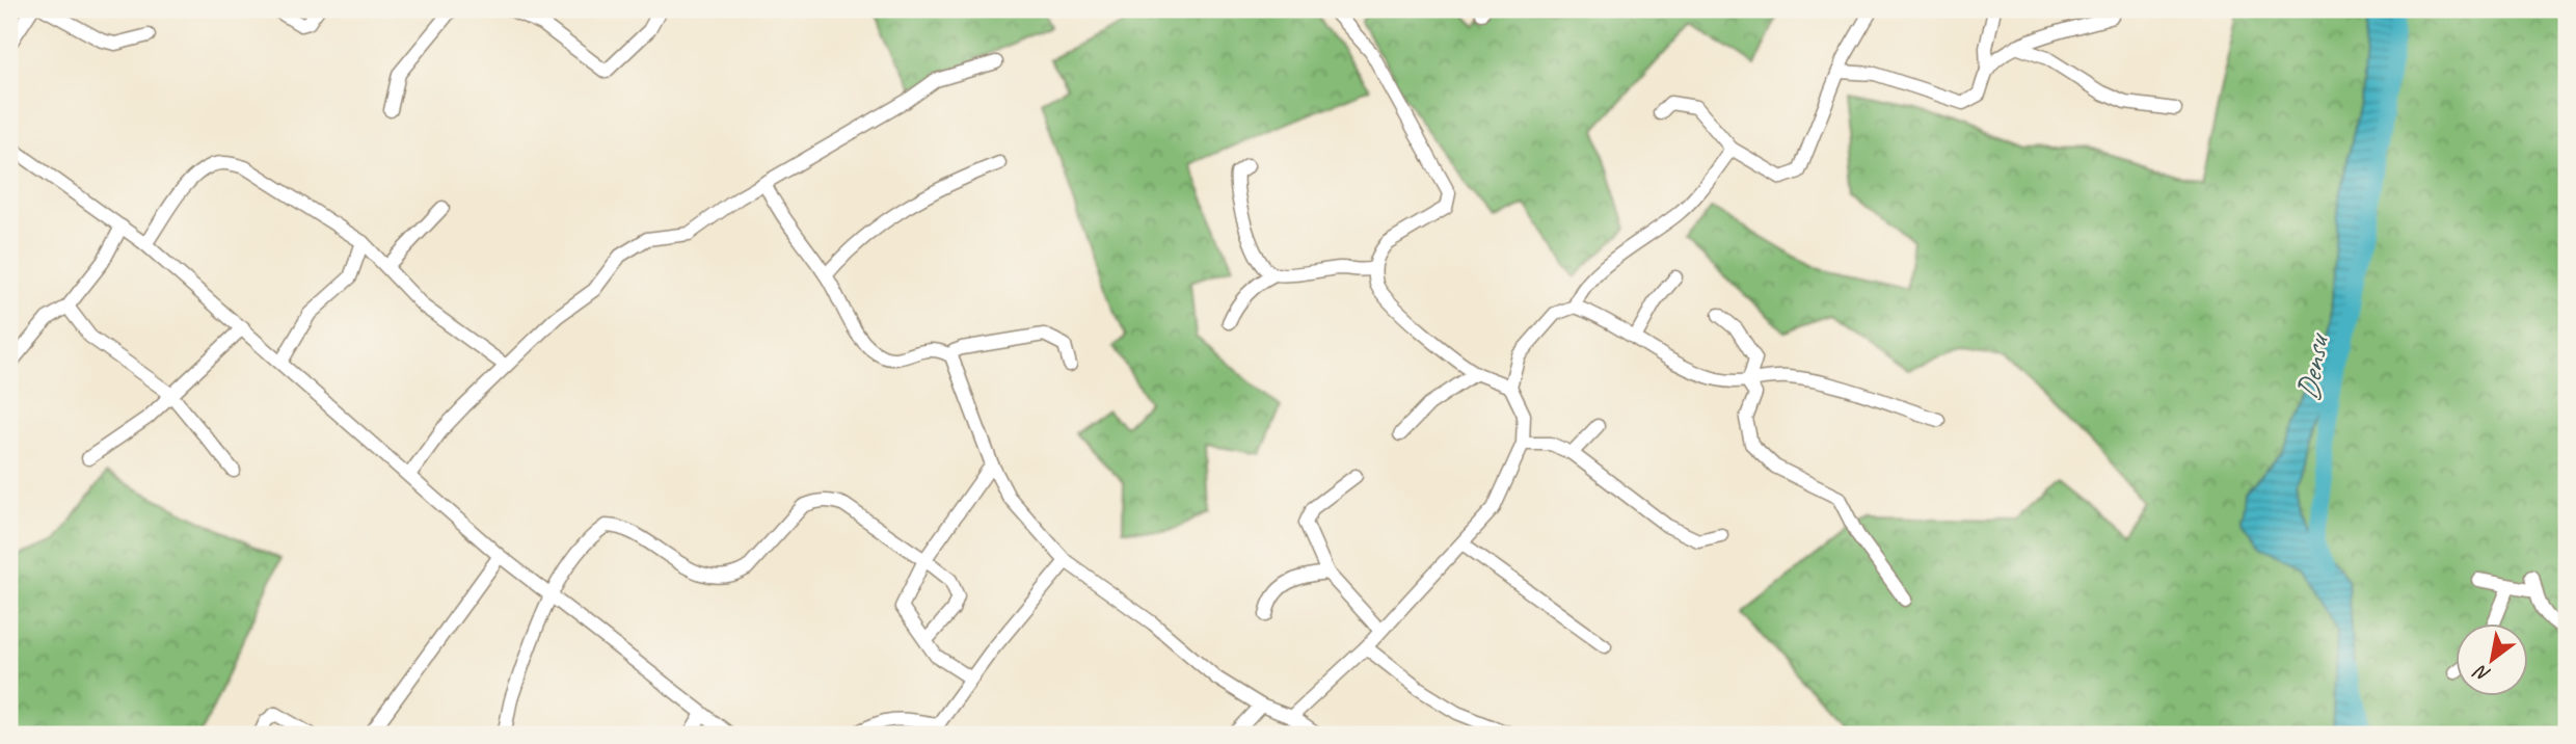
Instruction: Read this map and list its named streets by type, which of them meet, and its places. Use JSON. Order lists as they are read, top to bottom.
{
  "water": ["Densu"],
  "north": "bottom left"
}
